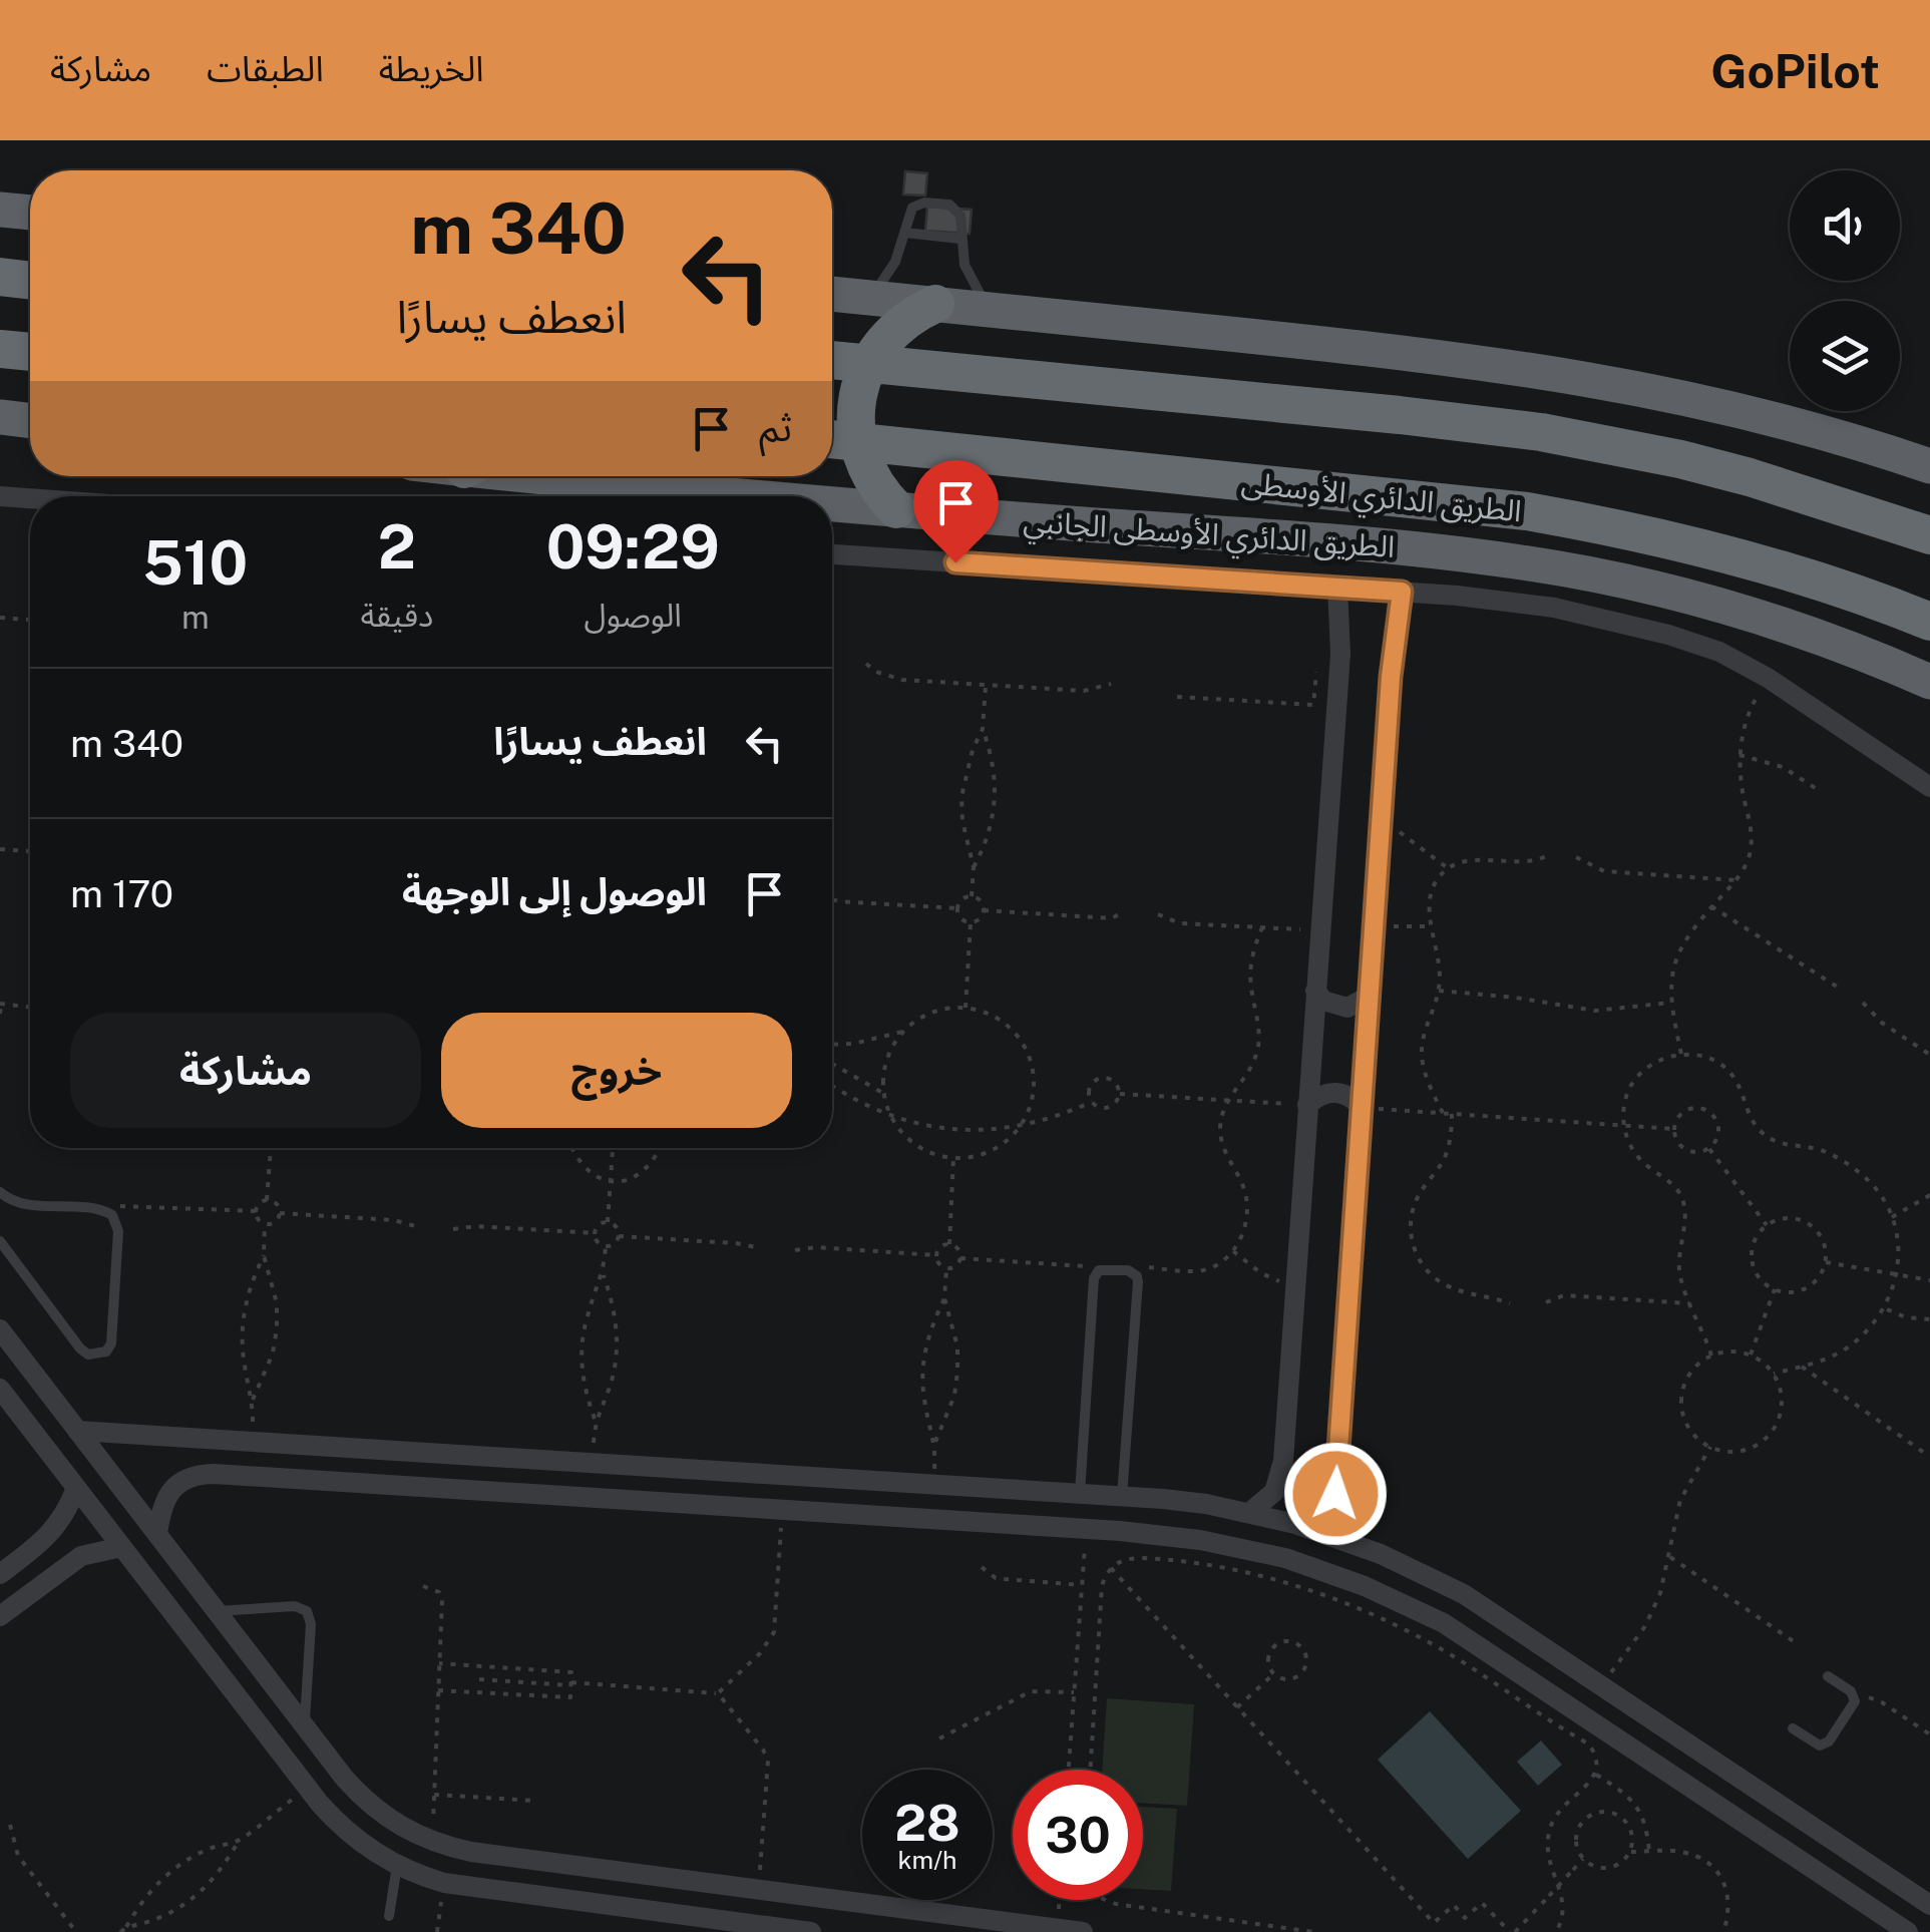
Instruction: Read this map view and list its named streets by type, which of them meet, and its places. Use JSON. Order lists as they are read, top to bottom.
{
  "streets": {
    "highway": ["الطريق الدائري الأوسطى", "الطريق الدائري الأوسطى الجانبي"]
  },
  "page": {
    "header": "GoPilot",
    "nav": ["الخريطة", "الطبقات", "مشاركة"],
    "turn": ["340 m", "انعطف يسارًا"],
    "then": "ثم",
    "eta": [
      "09:29",
      "الوصول",
      "2",
      "دقيقة",
      "510",
      "m"
    ],
    "list": [
      {
        "name": "انعطف يسارًا",
        "value": "340 m"
      },
      {
        "name": "الوصول إلى الوجهة",
        "value": "170 m"
      }
    ],
    "buttons": ["خروج", "مشاركة"],
    "speed": "28 km/h",
    "limit": "30"
  }
}
